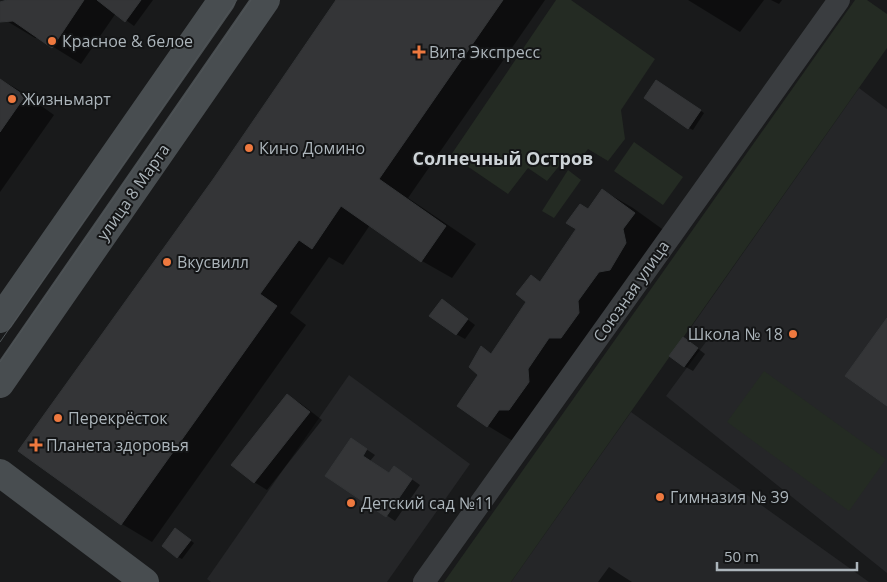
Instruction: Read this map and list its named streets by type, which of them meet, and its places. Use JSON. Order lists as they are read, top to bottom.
{
  "streets": {
    "main road": ["улица 8 Марта"],
    "street": ["Союзная улица"]
  },
  "districts": ["Солнечный Остров"],
  "places": {
    "other": [
      "Красное & белое",
      "Жизньмарт",
      "Кино Домино",
      "Вкусвилл",
      "Школа № 18",
      "Перекрёсток",
      "Гимназия № 39",
      "Детский сад №11"
    ],
    "health": ["Вита Экспресс", "Планета здоровья"]
  },
  "scale_bar": "50 m"
}
